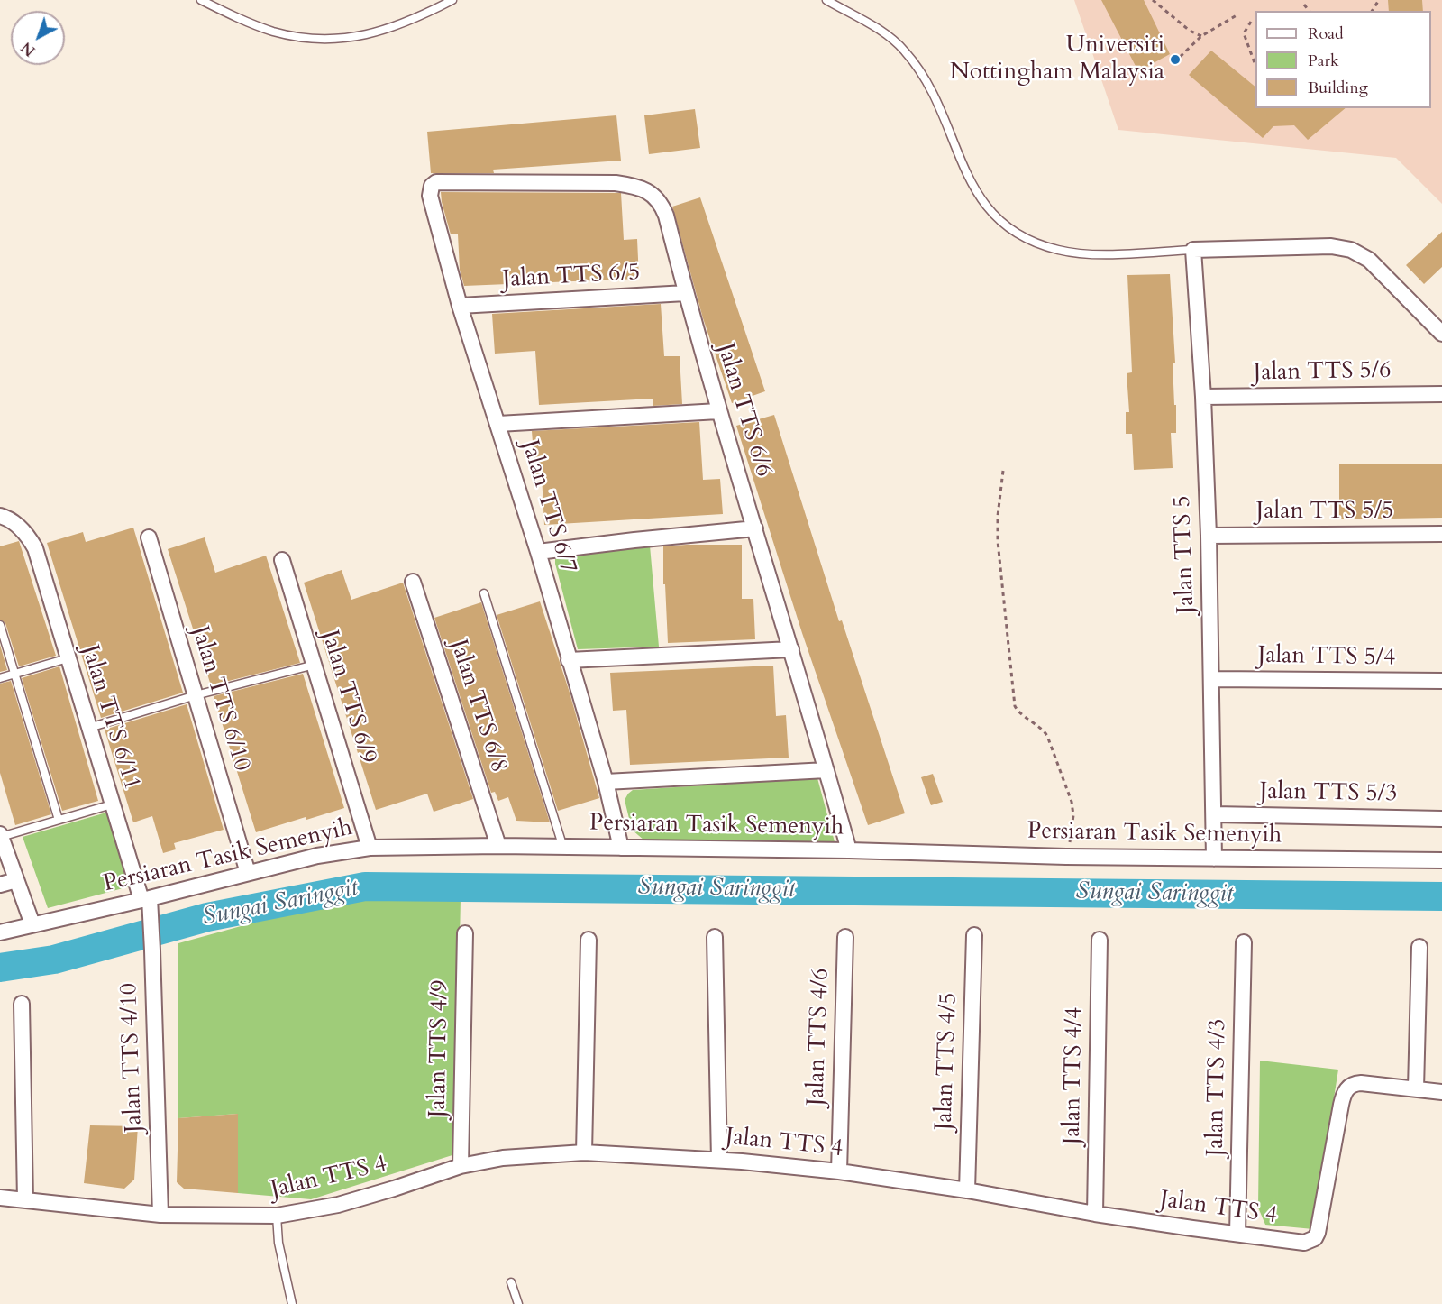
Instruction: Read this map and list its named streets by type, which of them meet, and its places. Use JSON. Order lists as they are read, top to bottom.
{
  "streets": {
    "street": [
      "Jalan TTS 6/5",
      "Jalan TTS 5/6",
      "Jalan TTS 6/6",
      "Jalan TTS 6/7",
      "Jalan TTS 5/5",
      "Jalan TTS 5",
      "Jalan TTS 5/4",
      "Jalan TTS 6/9",
      "Jalan TTS 6/10",
      "Jalan TTS 6/8",
      "Jalan TTS 6/11",
      "Jalan TTS 5/3",
      "Persiaran Tasik Semenyih",
      "Jalan TTS 4/6",
      "Jalan TTS 4/9",
      "Jalan TTS 4/10",
      "Jalan TTS 4/5",
      "Jalan TTS 4/4",
      "Jalan TTS 4/3",
      "Jalan TTS 4"
    ]
  },
  "crossings": [
    ["Jalan TTS 6/5", "Jalan TTS 6/6"],
    ["Jalan TTS 6/5", "Jalan TTS 6/7"],
    ["Jalan TTS 5/6", "Jalan TTS 5"],
    ["Jalan TTS 6/6", "Jalan TTS 6/7"],
    ["Jalan TTS 6/6", "Persiaran Tasik Semenyih"],
    ["Jalan TTS 6/7", "Persiaran Tasik Semenyih"],
    ["Jalan TTS 5/5", "Jalan TTS 5"],
    ["Jalan TTS 5", "Jalan TTS 5/4"],
    ["Jalan TTS 5", "Jalan TTS 5/3"],
    ["Jalan TTS 5", "Persiaran Tasik Semenyih"],
    ["Jalan TTS 6/9", "Persiaran Tasik Semenyih"],
    ["Jalan TTS 6/10", "Persiaran Tasik Semenyih"],
    ["Jalan TTS 6/8", "Persiaran Tasik Semenyih"],
    ["Jalan TTS 6/11", "Persiaran Tasik Semenyih"],
    ["Jalan TTS 6/11", "Jalan TTS 4/10"],
    ["Persiaran Tasik Semenyih", "Jalan TTS 4/10"],
    ["Jalan TTS 4/6", "Jalan TTS 4"],
    ["Jalan TTS 4/9", "Jalan TTS 4"],
    ["Jalan TTS 4/10", "Jalan TTS 4"],
    ["Jalan TTS 4/5", "Jalan TTS 4"],
    ["Jalan TTS 4/4", "Jalan TTS 4"],
    ["Jalan TTS 4/3", "Jalan TTS 4"]
  ],
  "water": ["Sungai Saringgit"],
  "places": ["Universiti Nottingham Malaysia"],
  "legend": ["Road", "Park", "Building"],
  "north": "bottom left"
}
